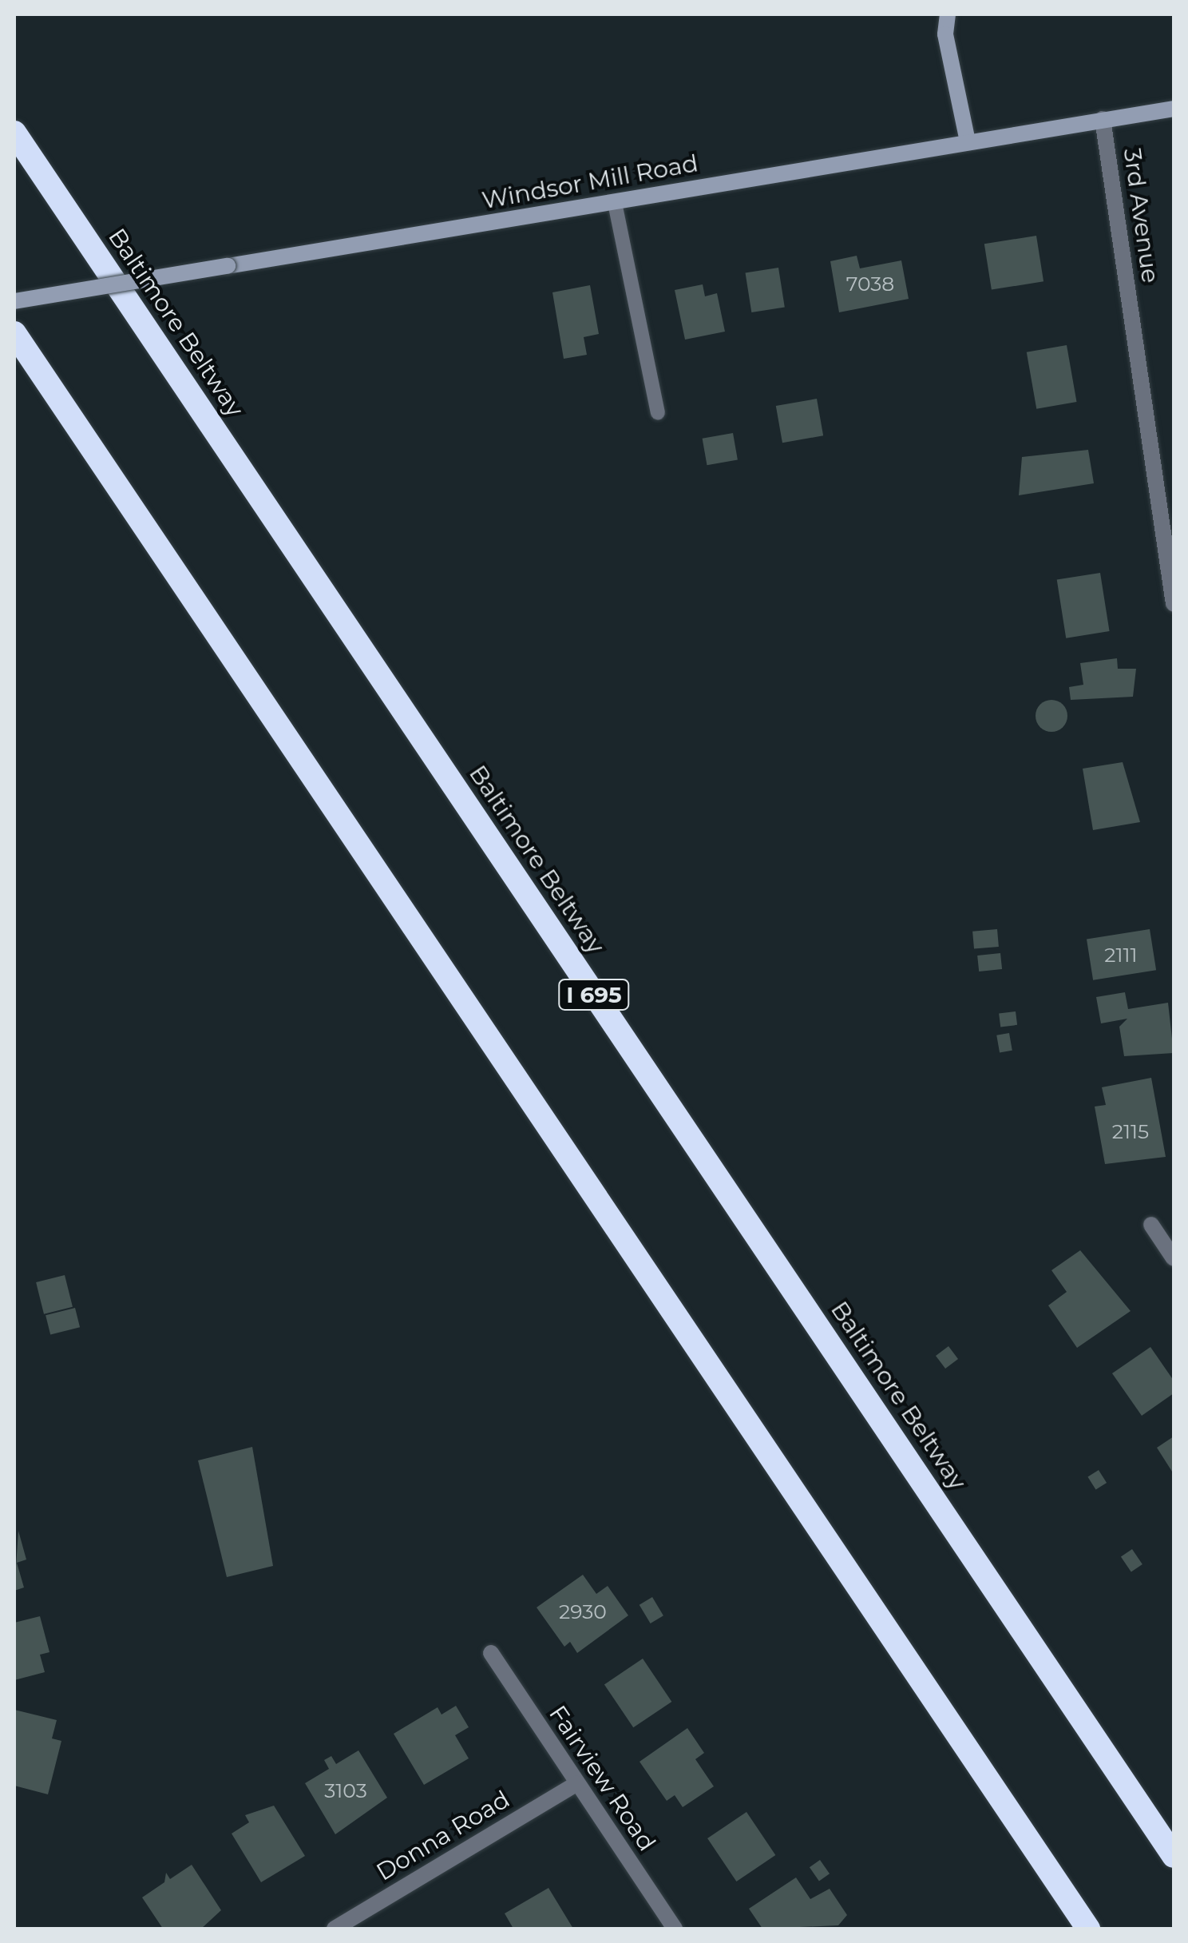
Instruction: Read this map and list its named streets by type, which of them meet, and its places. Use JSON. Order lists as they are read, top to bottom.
{
  "streets": {
    "highway": ["Baltimore Beltway", "I 695"],
    "main road": ["Windsor Mill Road"],
    "street": ["3rd Avenue", "Fairview Road", "Donna Road"]
  },
  "crossings": [
    ["Windsor Mill Road", "3rd Avenue"],
    ["Fairview Road", "Donna Road"]
  ],
  "house_numbers": [
    "7038",
    "2111",
    "2115",
    "2930",
    "3103"
  ]
}
